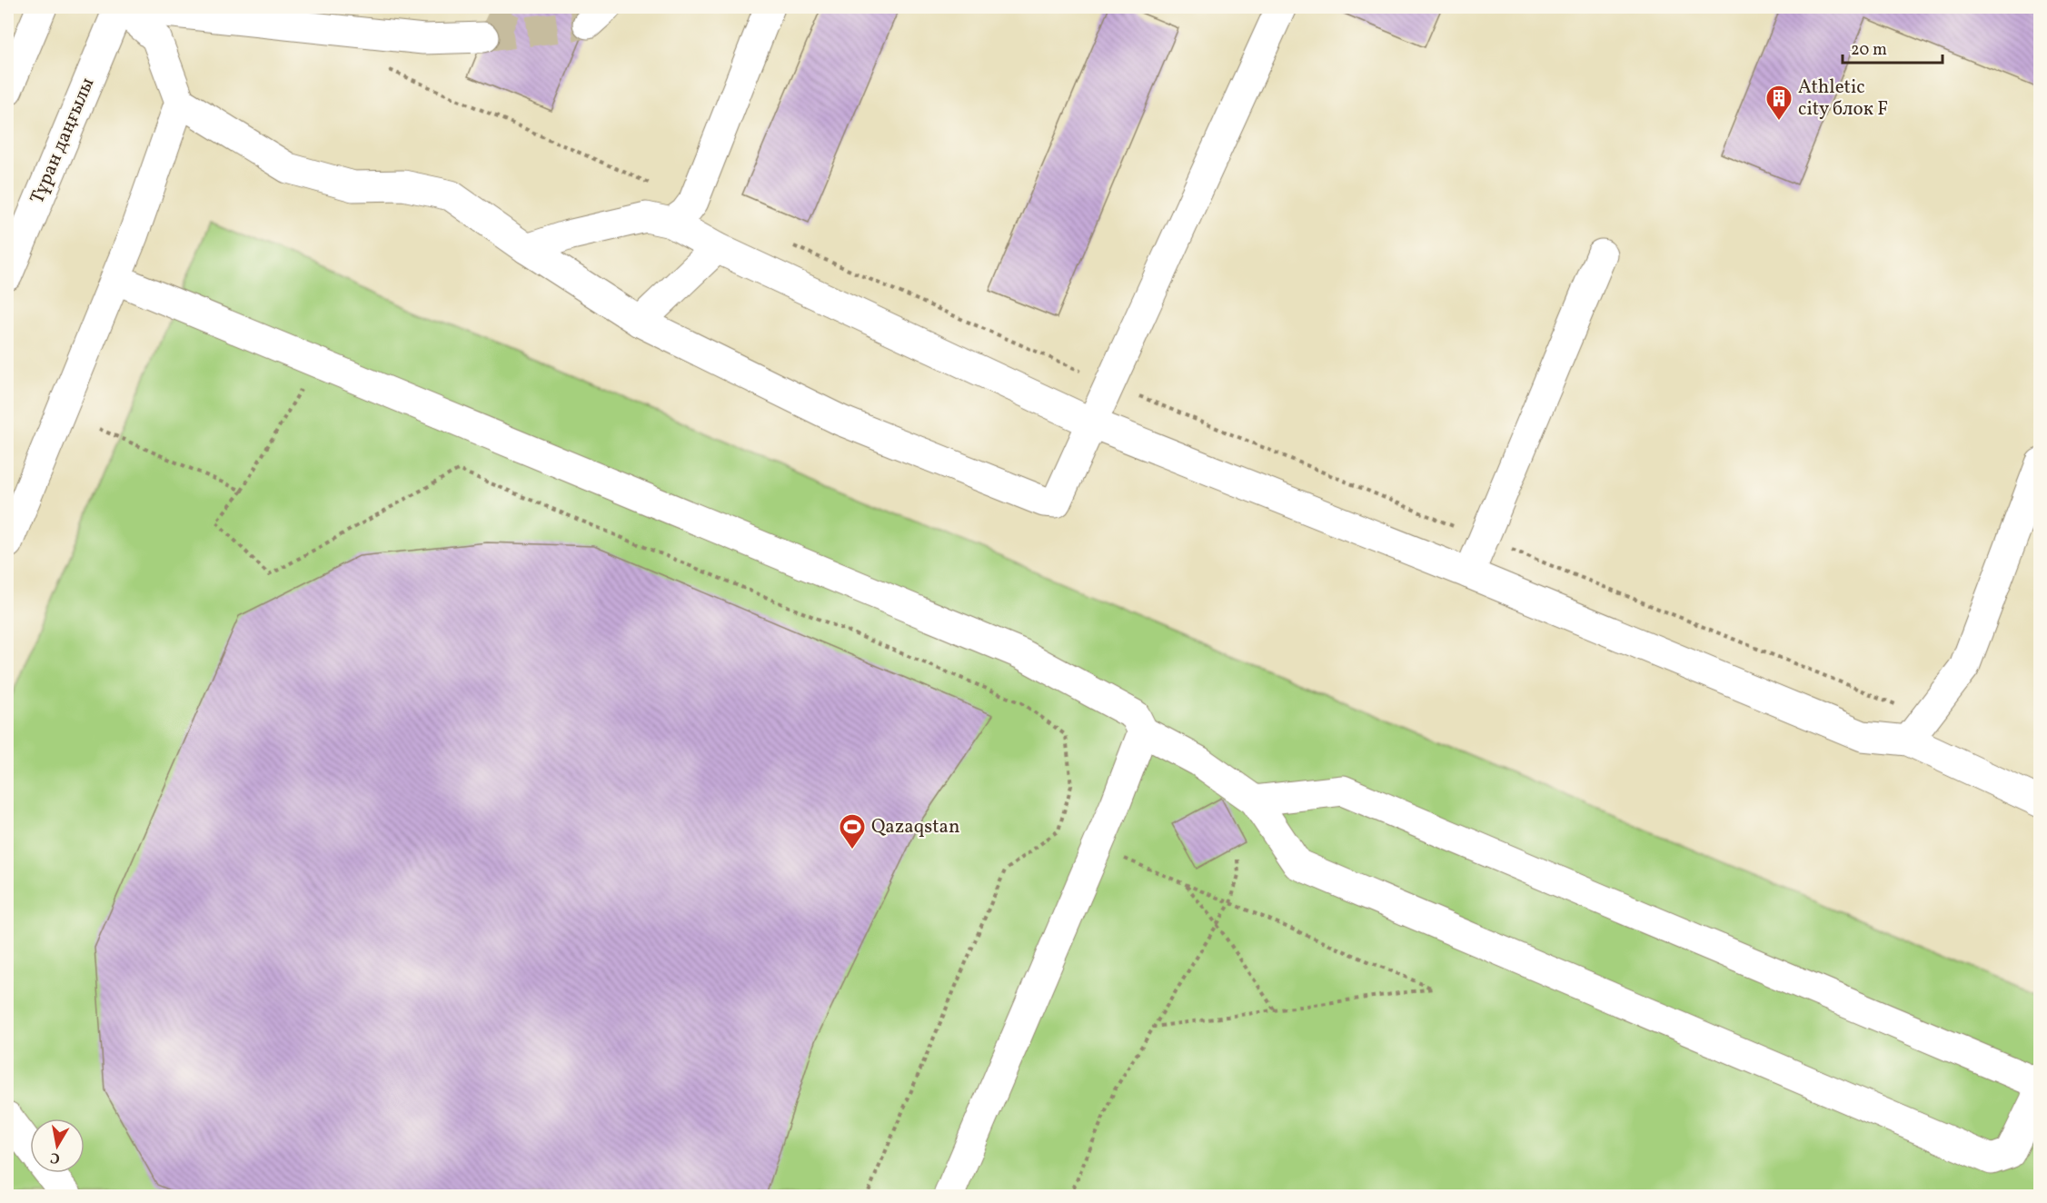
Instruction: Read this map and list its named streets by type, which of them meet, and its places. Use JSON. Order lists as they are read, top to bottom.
{
  "streets": {
    "street": ["Тұран даңғылы"]
  },
  "places": {
    "building": ["Athletic city блок F"],
    "sports": ["Qazaqstan"]
  },
  "scale_bar": "20 m",
  "north": "bottom"
}
